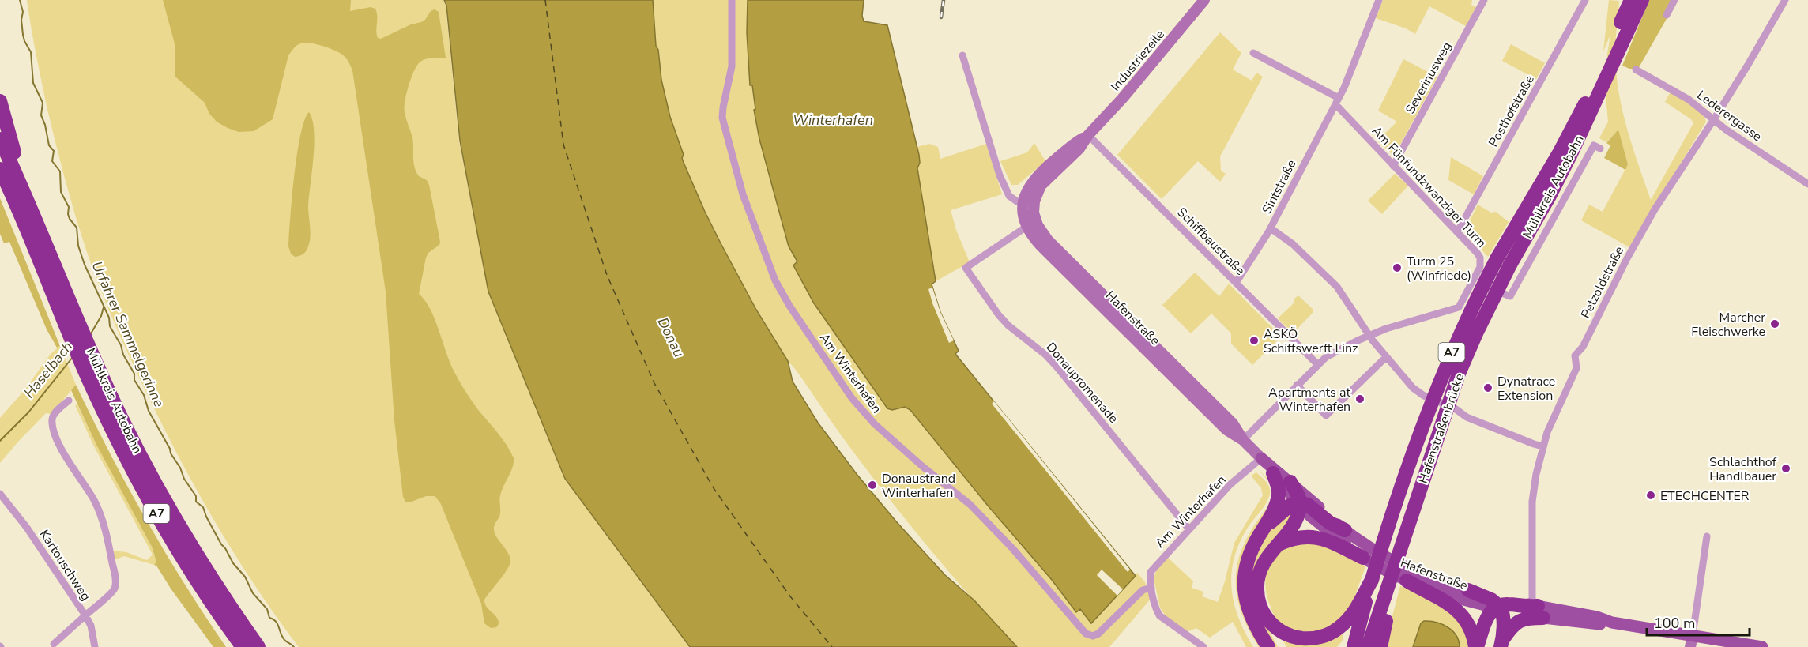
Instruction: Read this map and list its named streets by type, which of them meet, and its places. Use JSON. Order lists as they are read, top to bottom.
{
  "streets": {
    "highway": ["Mühlkreis Autobahn", "A7", "Hafenstraßenbrücke"],
    "main road": ["Industriezeile", "Hafenstraße"],
    "street": [
      "Severinusweg",
      "Posthofstraße",
      "Lederergasse",
      "Sintstraße",
      "Am Fünfundzwanziger Turm",
      "Schiffbaustraße",
      "Petzoldstraße",
      "Am Winterhafen",
      "Donaupromenade",
      "Kartouschweg"
    ]
  },
  "crossings": [
    ["Industriezeile", "Schiffbaustraße"],
    ["Severinusweg", "Am Fünfundzwanziger Turm"],
    ["Posthofstraße", "Am Fünfundzwanziger Turm"],
    ["Lederergasse", "Petzoldstraße"],
    ["Sintstraße", "Am Fünfundzwanziger Turm"],
    ["Sintstraße", "Schiffbaustraße"],
    ["Mühlkreis Autobahn", "A7"],
    ["Mühlkreis Autobahn", "Hafenstraßenbrücke"],
    ["Petzoldstraße", "Hafenstraße"],
    ["Hafenstraße", "Am Winterhafen"],
    ["Hafenstraße", "Donaupromenade"],
    ["A7", "Hafenstraßenbrücke"],
    ["Am Winterhafen", "Donaupromenade"]
  ],
  "water": [
    "Winterhafen",
    "Urfahrer Sammelgerinne",
    "Donau",
    "Haselbach"
  ],
  "places": [
    "Turm 25 (Winfriede)",
    "Marcher Fleischwerke",
    "ASKÖ Schiffswerft Linz",
    "Dynatrace Extension",
    "Apartments at Winterhafen",
    "Schlachthof Handlbauer",
    "Donaustrand Winterhafen",
    "ETECHCENTER"
  ],
  "scale_bar": "100 m"
}
